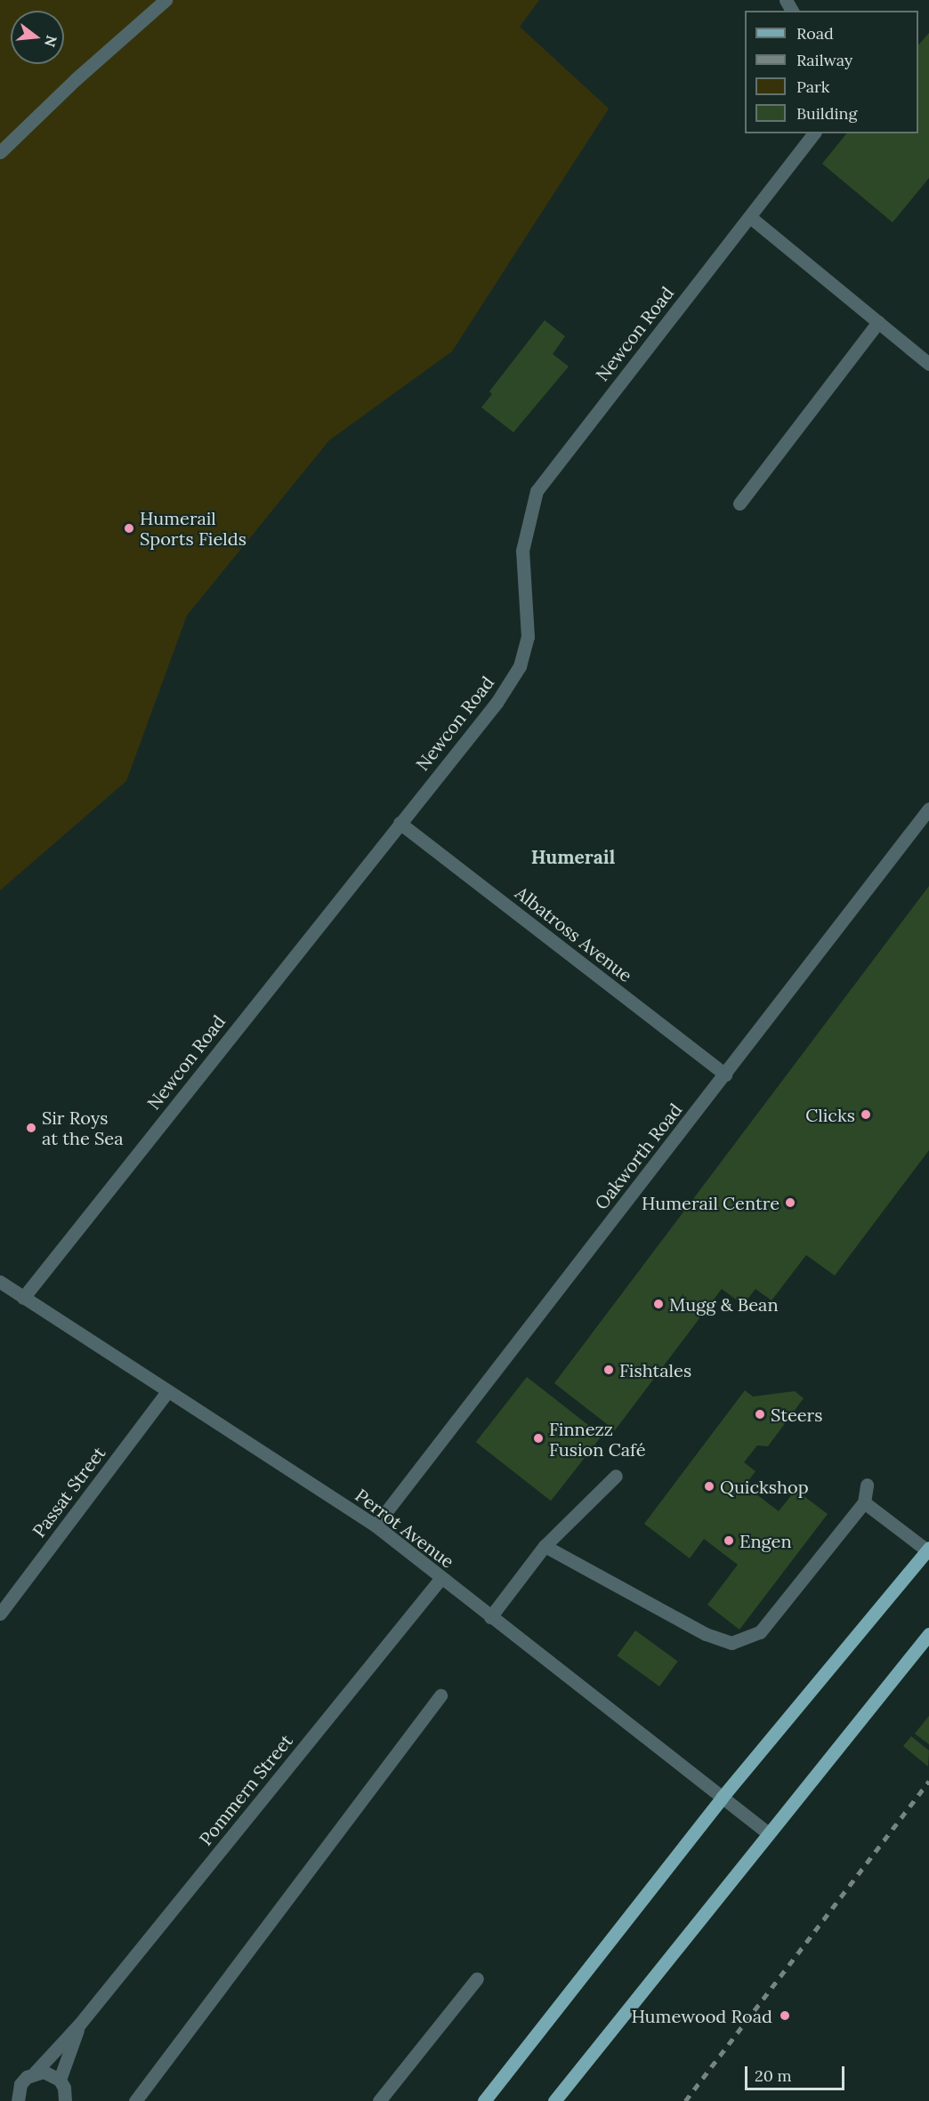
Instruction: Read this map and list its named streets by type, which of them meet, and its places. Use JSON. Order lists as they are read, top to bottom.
{
  "streets": {
    "street": [
      "Newcon Road",
      "Albatross Avenue",
      "Oakworth Road",
      "Passat Street",
      "Perrot Avenue",
      "Pommern Street"
    ]
  },
  "crossings": [
    ["Newcon Road", "Albatross Avenue"],
    ["Newcon Road", "Perrot Avenue"],
    ["Albatross Avenue", "Oakworth Road"],
    ["Oakworth Road", "Perrot Avenue"],
    ["Passat Street", "Perrot Avenue"],
    ["Perrot Avenue", "Pommern Street"]
  ],
  "districts": ["Humerail"],
  "places": [
    "Humerail Sports Fields",
    "Clicks",
    "Sir Roys at the Sea",
    "Humerail Centre",
    "Mugg & Bean",
    "Fishtales",
    "Steers",
    "Finnezz Fusion Café",
    "Quickshop",
    "Engen",
    "Humewood Road"
  ],
  "legend": [
    "Road",
    "Railway",
    "Park",
    "Building"
  ],
  "scale_bar": "20 m",
  "north": "right"
}
